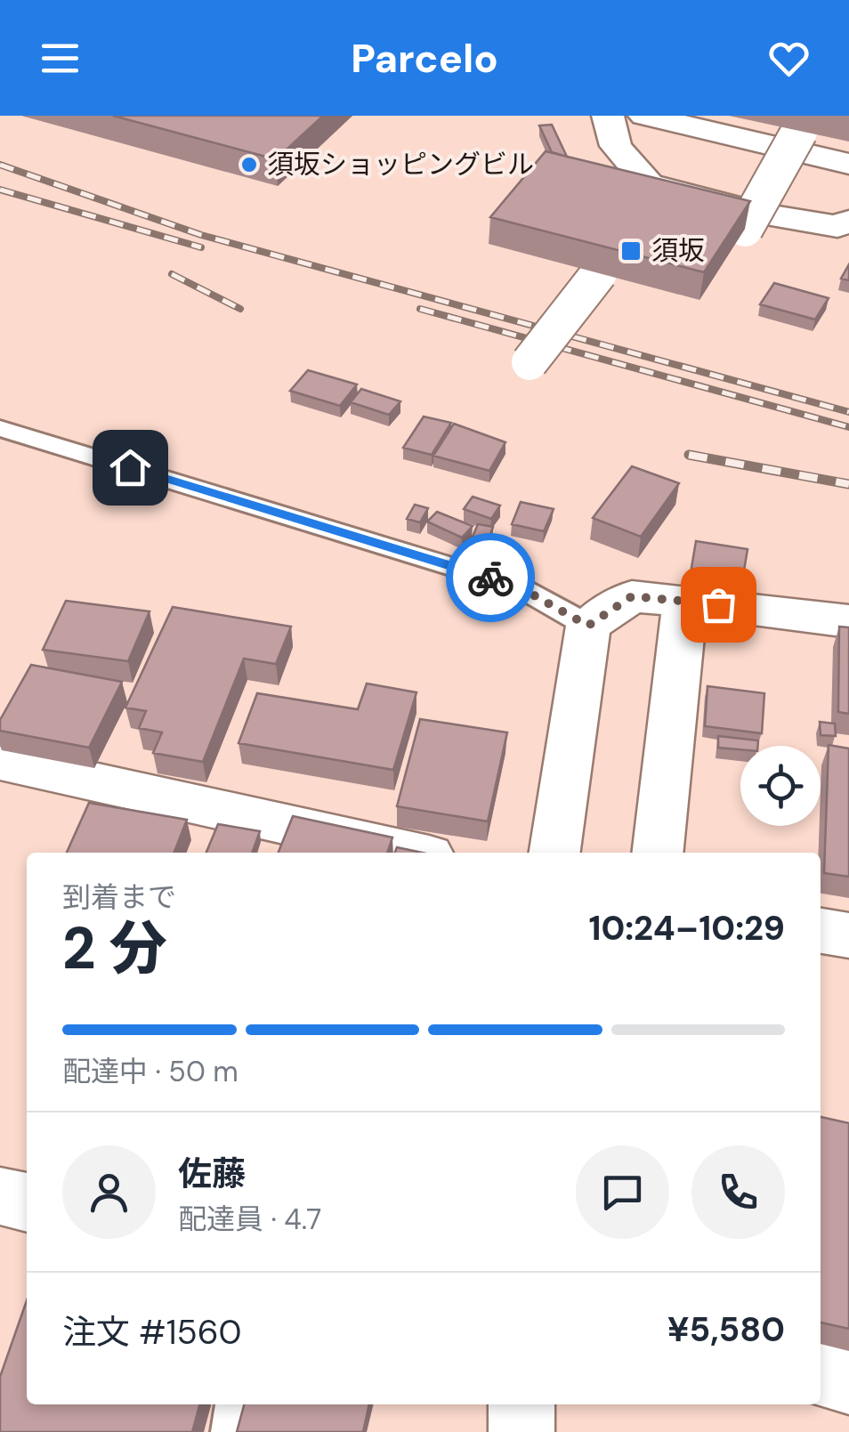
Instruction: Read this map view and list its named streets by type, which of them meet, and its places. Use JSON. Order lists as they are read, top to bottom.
{
  "places": {
    "other": ["須坂ショッピングビル"],
    "transit": ["須坂"]
  },
  "page": {
    "header": "Parcelo",
    "heading": ["2 分", "到着まで", "10:24–10:29"],
    "panel": [
      "佐藤",
      "配達員 · 4.7",
      "注文 #1560",
      "¥5,580"
    ],
    "bar": "配達中 · 50 m"
  }
}
